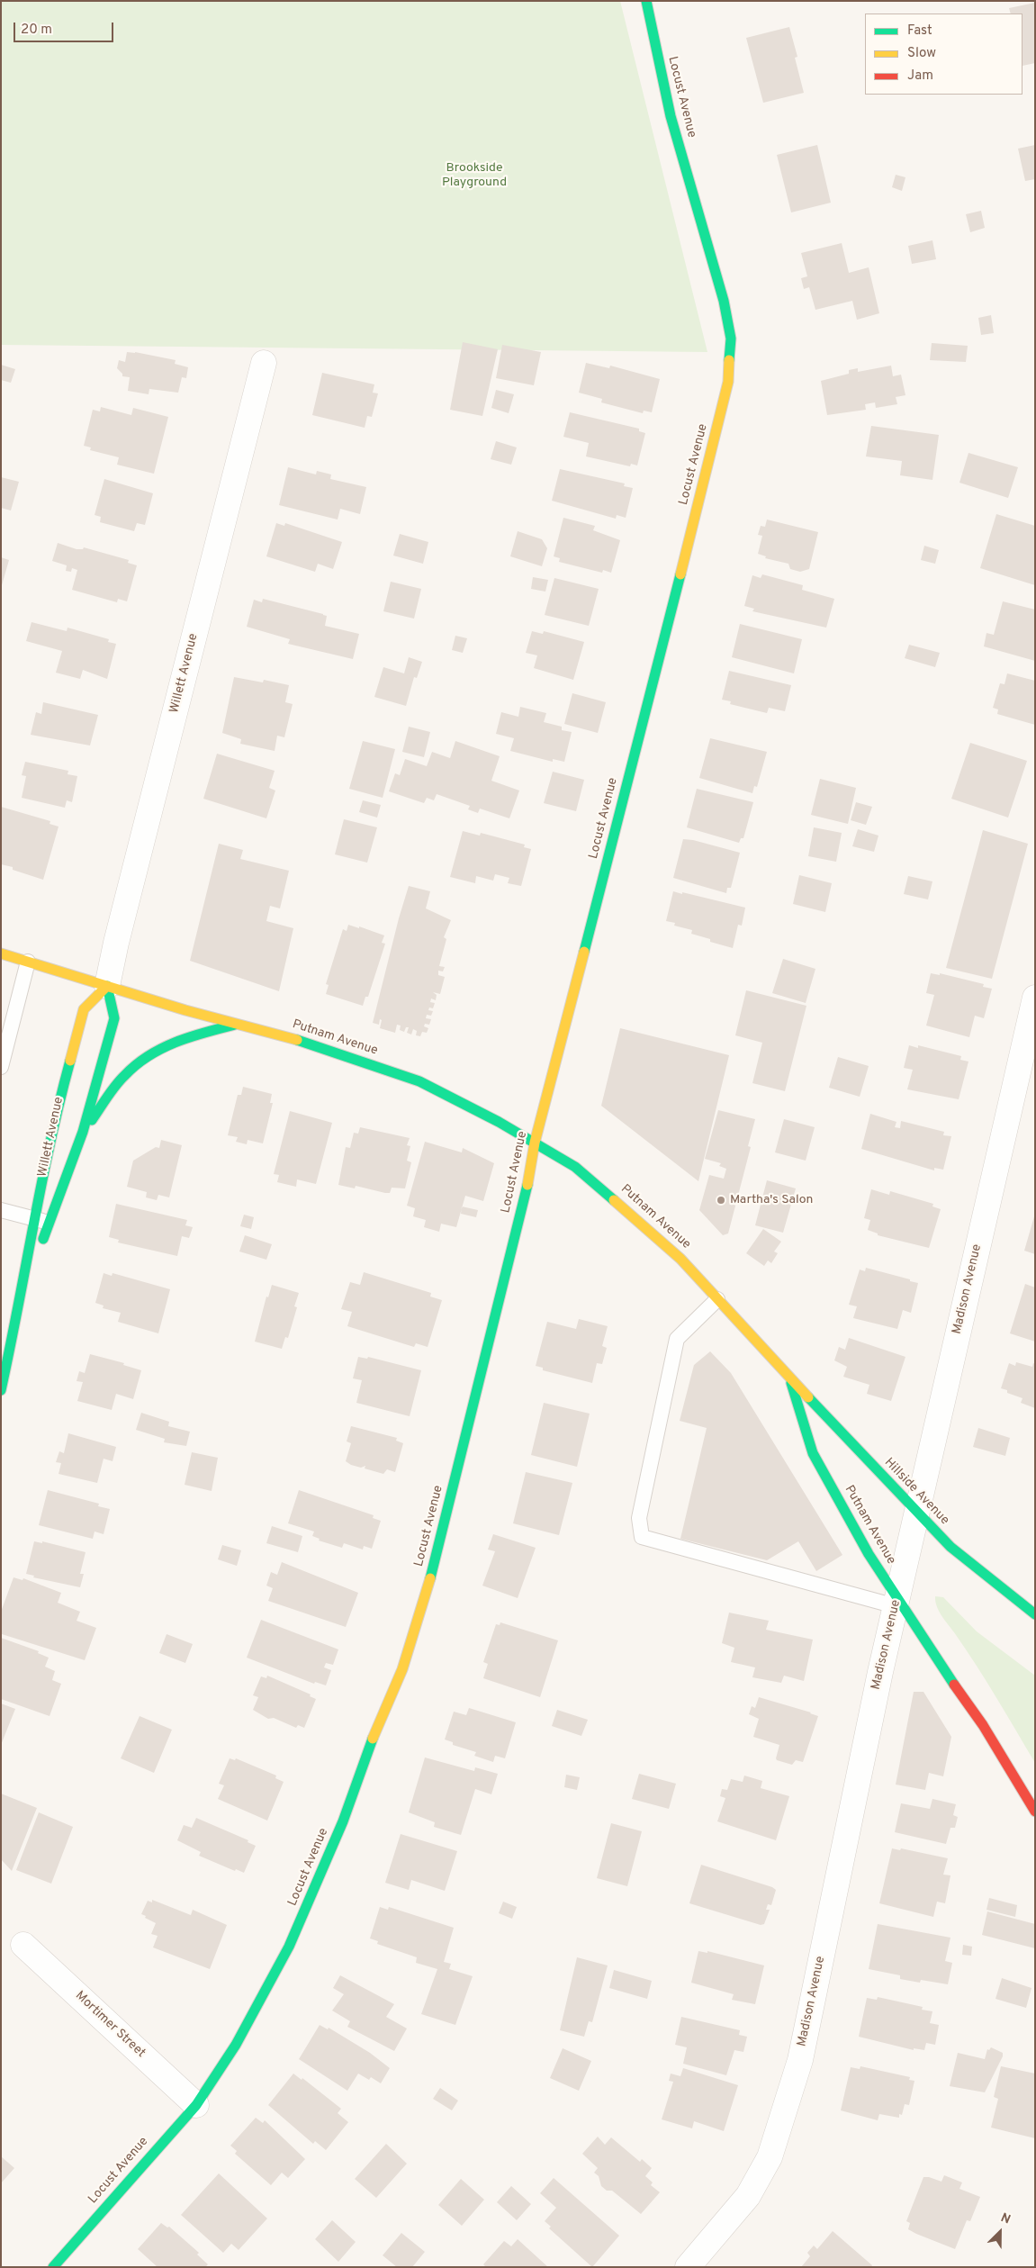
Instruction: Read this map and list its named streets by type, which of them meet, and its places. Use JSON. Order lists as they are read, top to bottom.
{
  "streets": {
    "street": [
      "Locust Avenue",
      "Willett Avenue",
      "Putnam Avenue",
      "Madison Avenue",
      "Hillside Avenue",
      "Mortimer Street"
    ]
  },
  "crossings": [
    ["Locust Avenue", "Putnam Avenue"],
    ["Locust Avenue", "Mortimer Street"],
    ["Willett Avenue", "Putnam Avenue"],
    ["Putnam Avenue", "Madison Avenue"],
    ["Putnam Avenue", "Hillside Avenue"],
    ["Madison Avenue", "Hillside Avenue"]
  ],
  "parks": ["Brookside Playground"],
  "places": ["Martha's Salon"],
  "legend": ["Fast", "Slow", "Jam"],
  "scale_bar": "20 m",
  "north": "top right"
}
